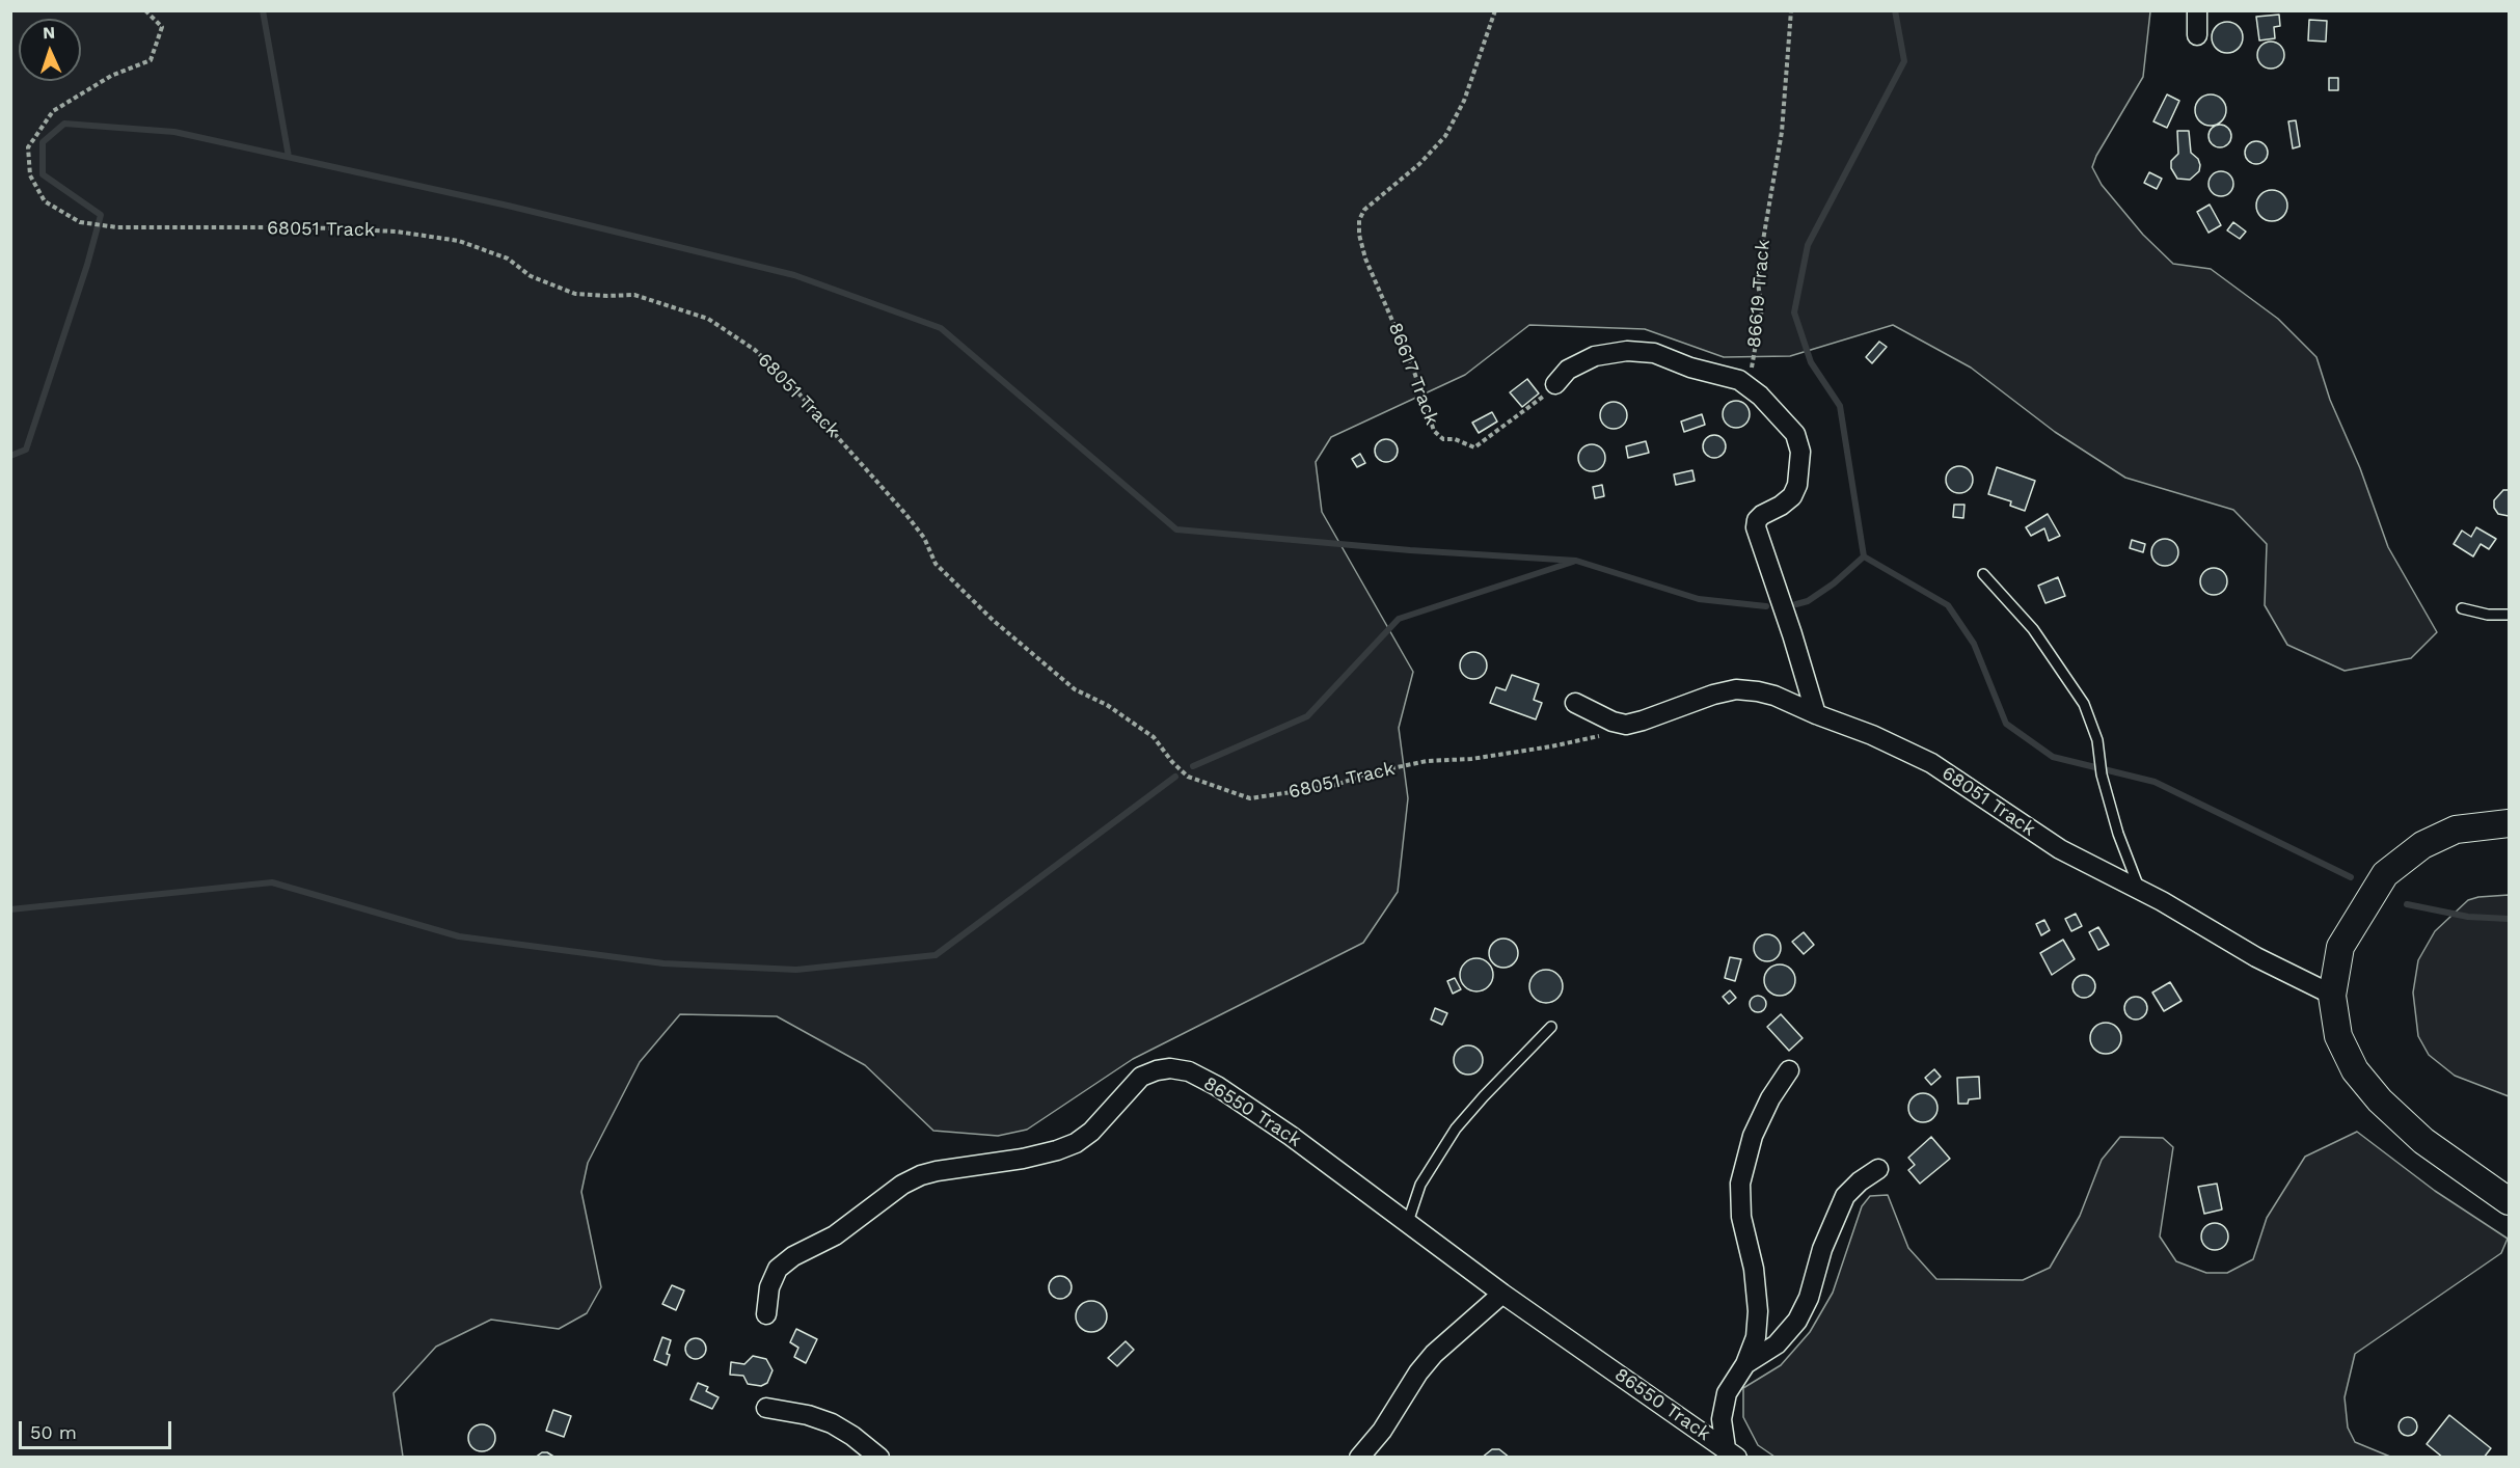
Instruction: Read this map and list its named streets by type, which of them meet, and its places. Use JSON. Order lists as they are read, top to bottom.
{
  "streets": {
    "street": ["68051 Track", "86550 Track"],
    "path": ["86619 Track", "86617 Track"]
  },
  "scale_bar": "50 m",
  "north": "top"
}
